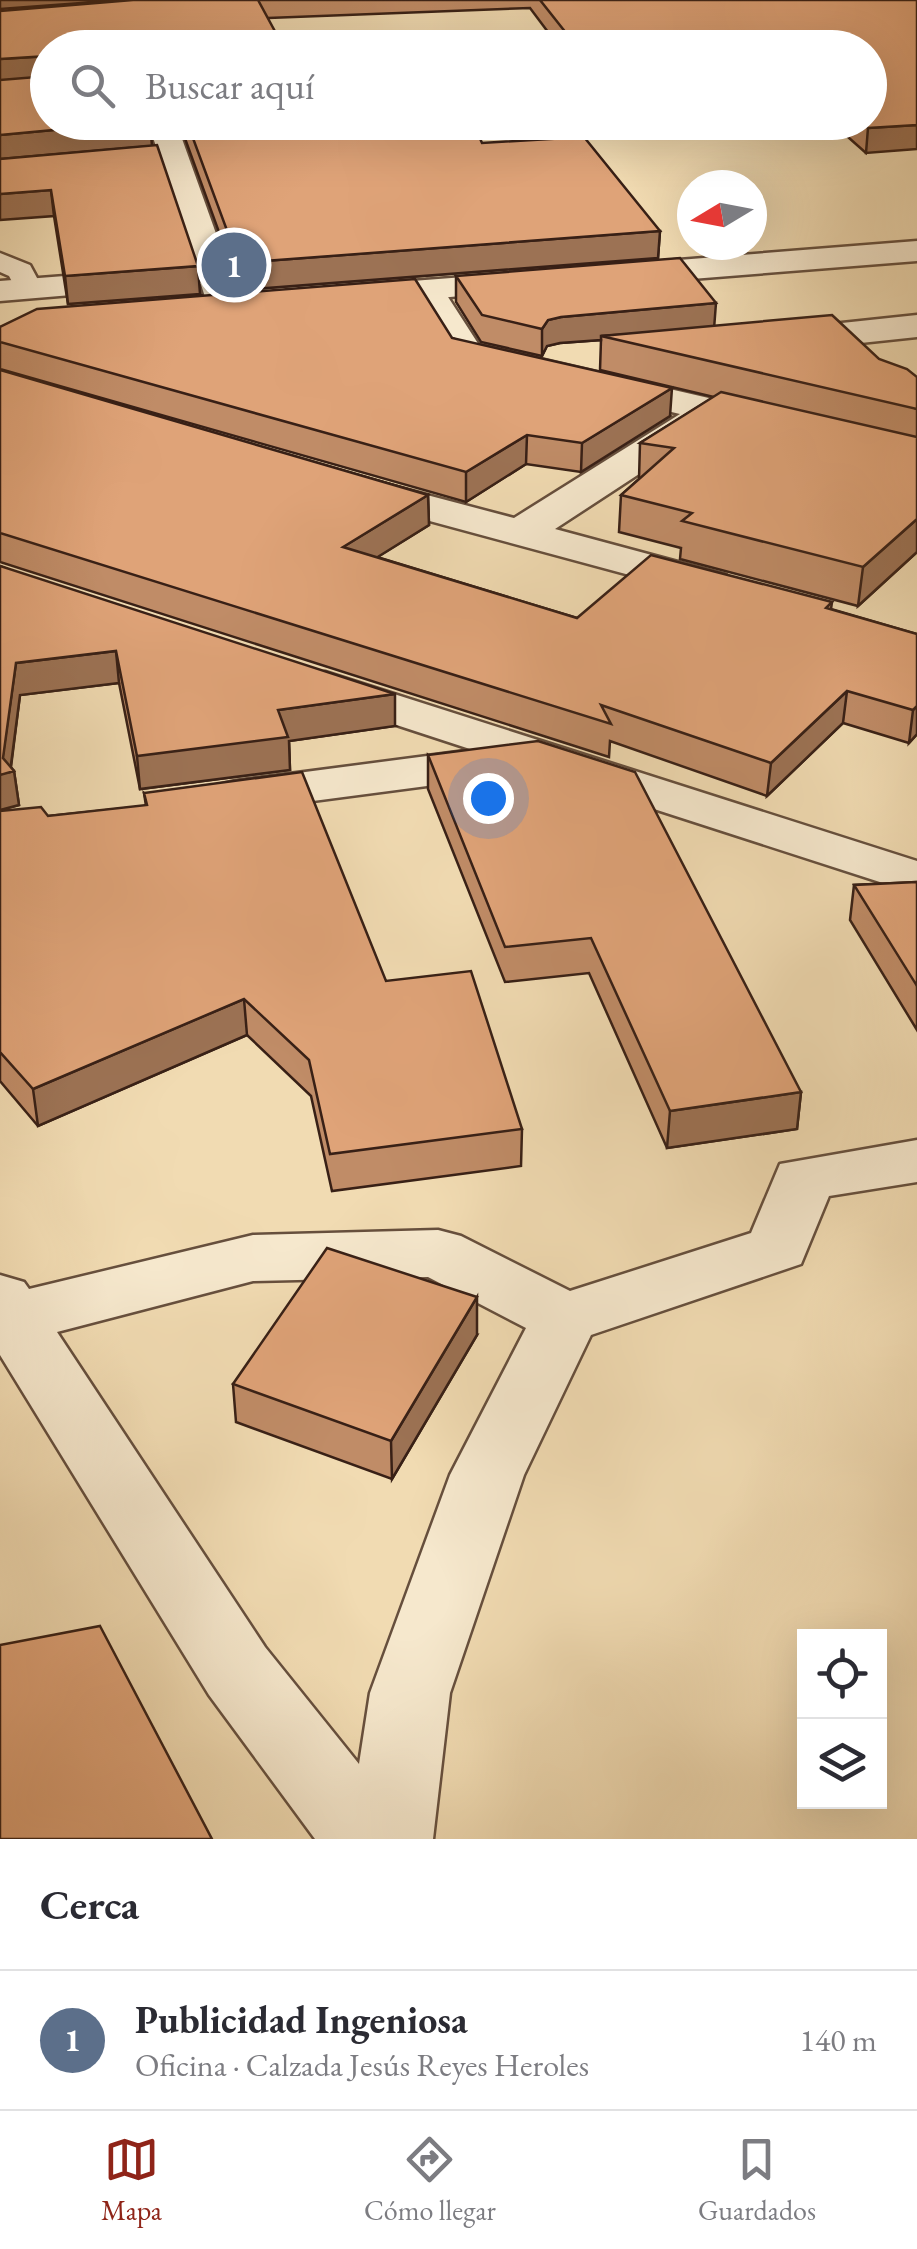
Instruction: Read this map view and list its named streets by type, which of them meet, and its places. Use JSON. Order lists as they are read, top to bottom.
{
  "north": "left",
  "page": {
    "search": "Buscar aquí",
    "pins": "1",
    "heading": "Cerca",
    "list": [
      {
        "mark": "1",
        "name": "Publicidad Ingeniosa",
        "note": "Oficina · Calzada Jesús Reyes Heroles",
        "value": "140 m"
      }
    ],
    "nav": ["Mapa", "Cómo llegar", "Guardados"]
  }
}
